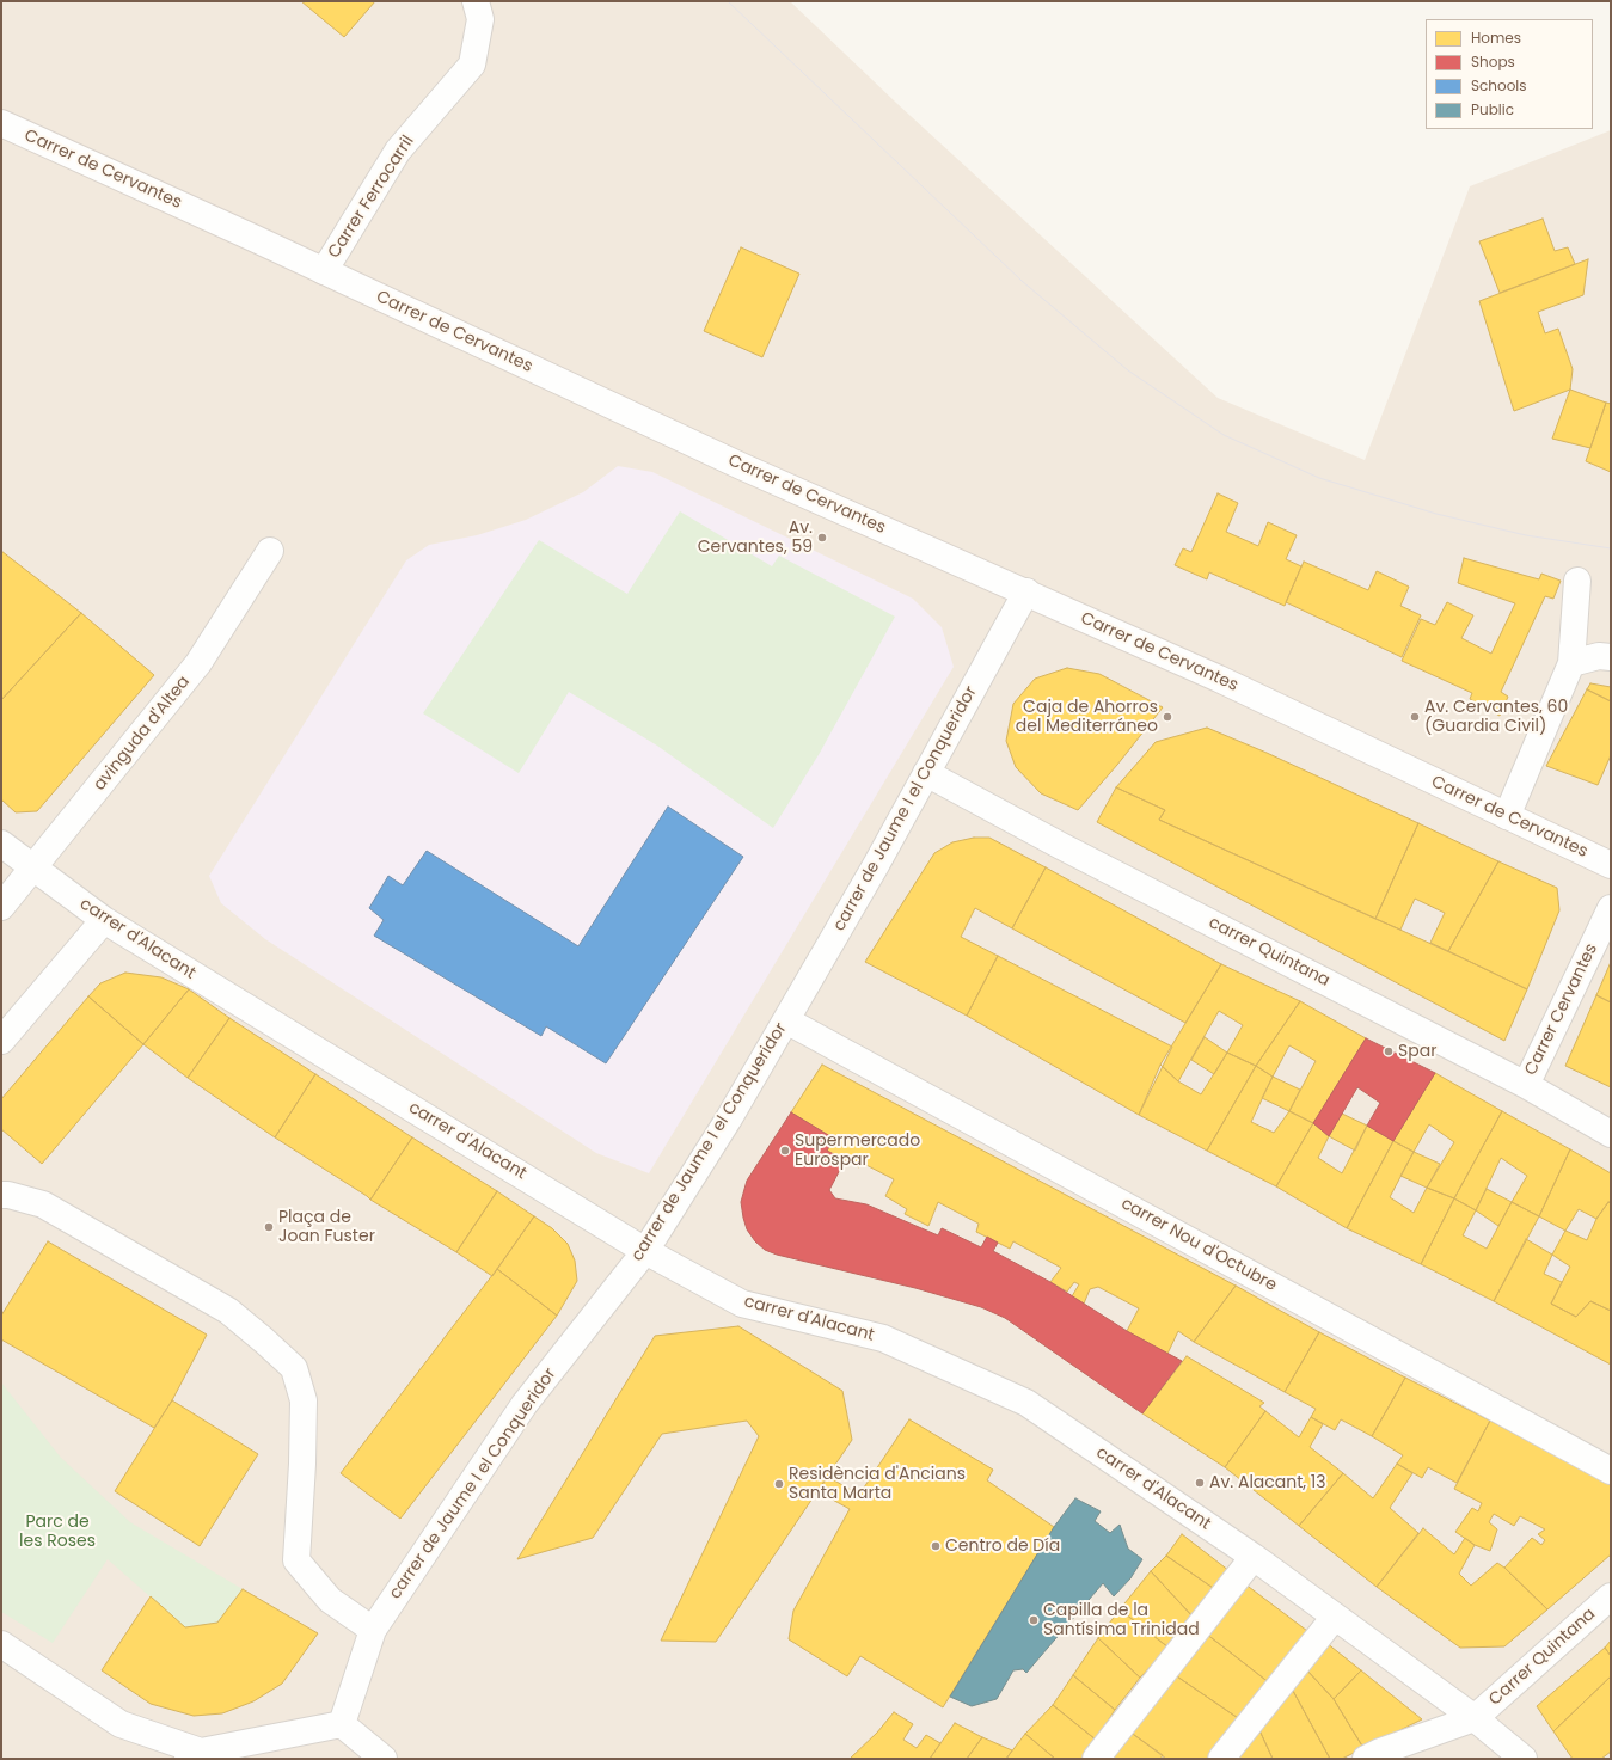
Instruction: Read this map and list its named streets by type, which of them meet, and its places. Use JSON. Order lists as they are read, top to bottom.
{
  "streets": {
    "street": [
      "Carrer de Cervantes",
      "Carrer Ferrocarril",
      "avinguda d'Altea",
      "carrer de Jaume I el Conqueridor",
      "carrer d'Alacant",
      "carrer Quintana",
      "Carrer Cervantes",
      "carrer Nou d'Octubre",
      "Carrer Quintana"
    ]
  },
  "crossings": [
    ["Carrer de Cervantes", "Carrer Ferrocarril"],
    ["Carrer de Cervantes", "carrer de Jaume I el Conqueridor"],
    ["avinguda d'Altea", "carrer d'Alacant"],
    ["carrer de Jaume I el Conqueridor", "carrer d'Alacant"],
    ["carrer de Jaume I el Conqueridor", "carrer Quintana"],
    ["carrer de Jaume I el Conqueridor", "carrer Nou d'Octubre"],
    ["carrer d'Alacant", "Carrer Quintana"],
    ["carrer Quintana", "Carrer Cervantes"]
  ],
  "parks": ["Parc de les Roses"],
  "places": [
    "Av. Cervantes, 59",
    "Caja de Ahorros del Mediterráneo",
    "Av. Cervantes, 60 (Guardia Civil)",
    "Spar",
    "Supermercado Eurospar",
    "Plaça de Joan Fuster",
    "Av. Alacant, 13",
    "Residència d'Ancians Santa Marta",
    "Centro de Día",
    "Capilla de la Santísima Trinidad"
  ],
  "legend": [
    "Homes",
    "Shops",
    "Schools",
    "Public"
  ]
}
